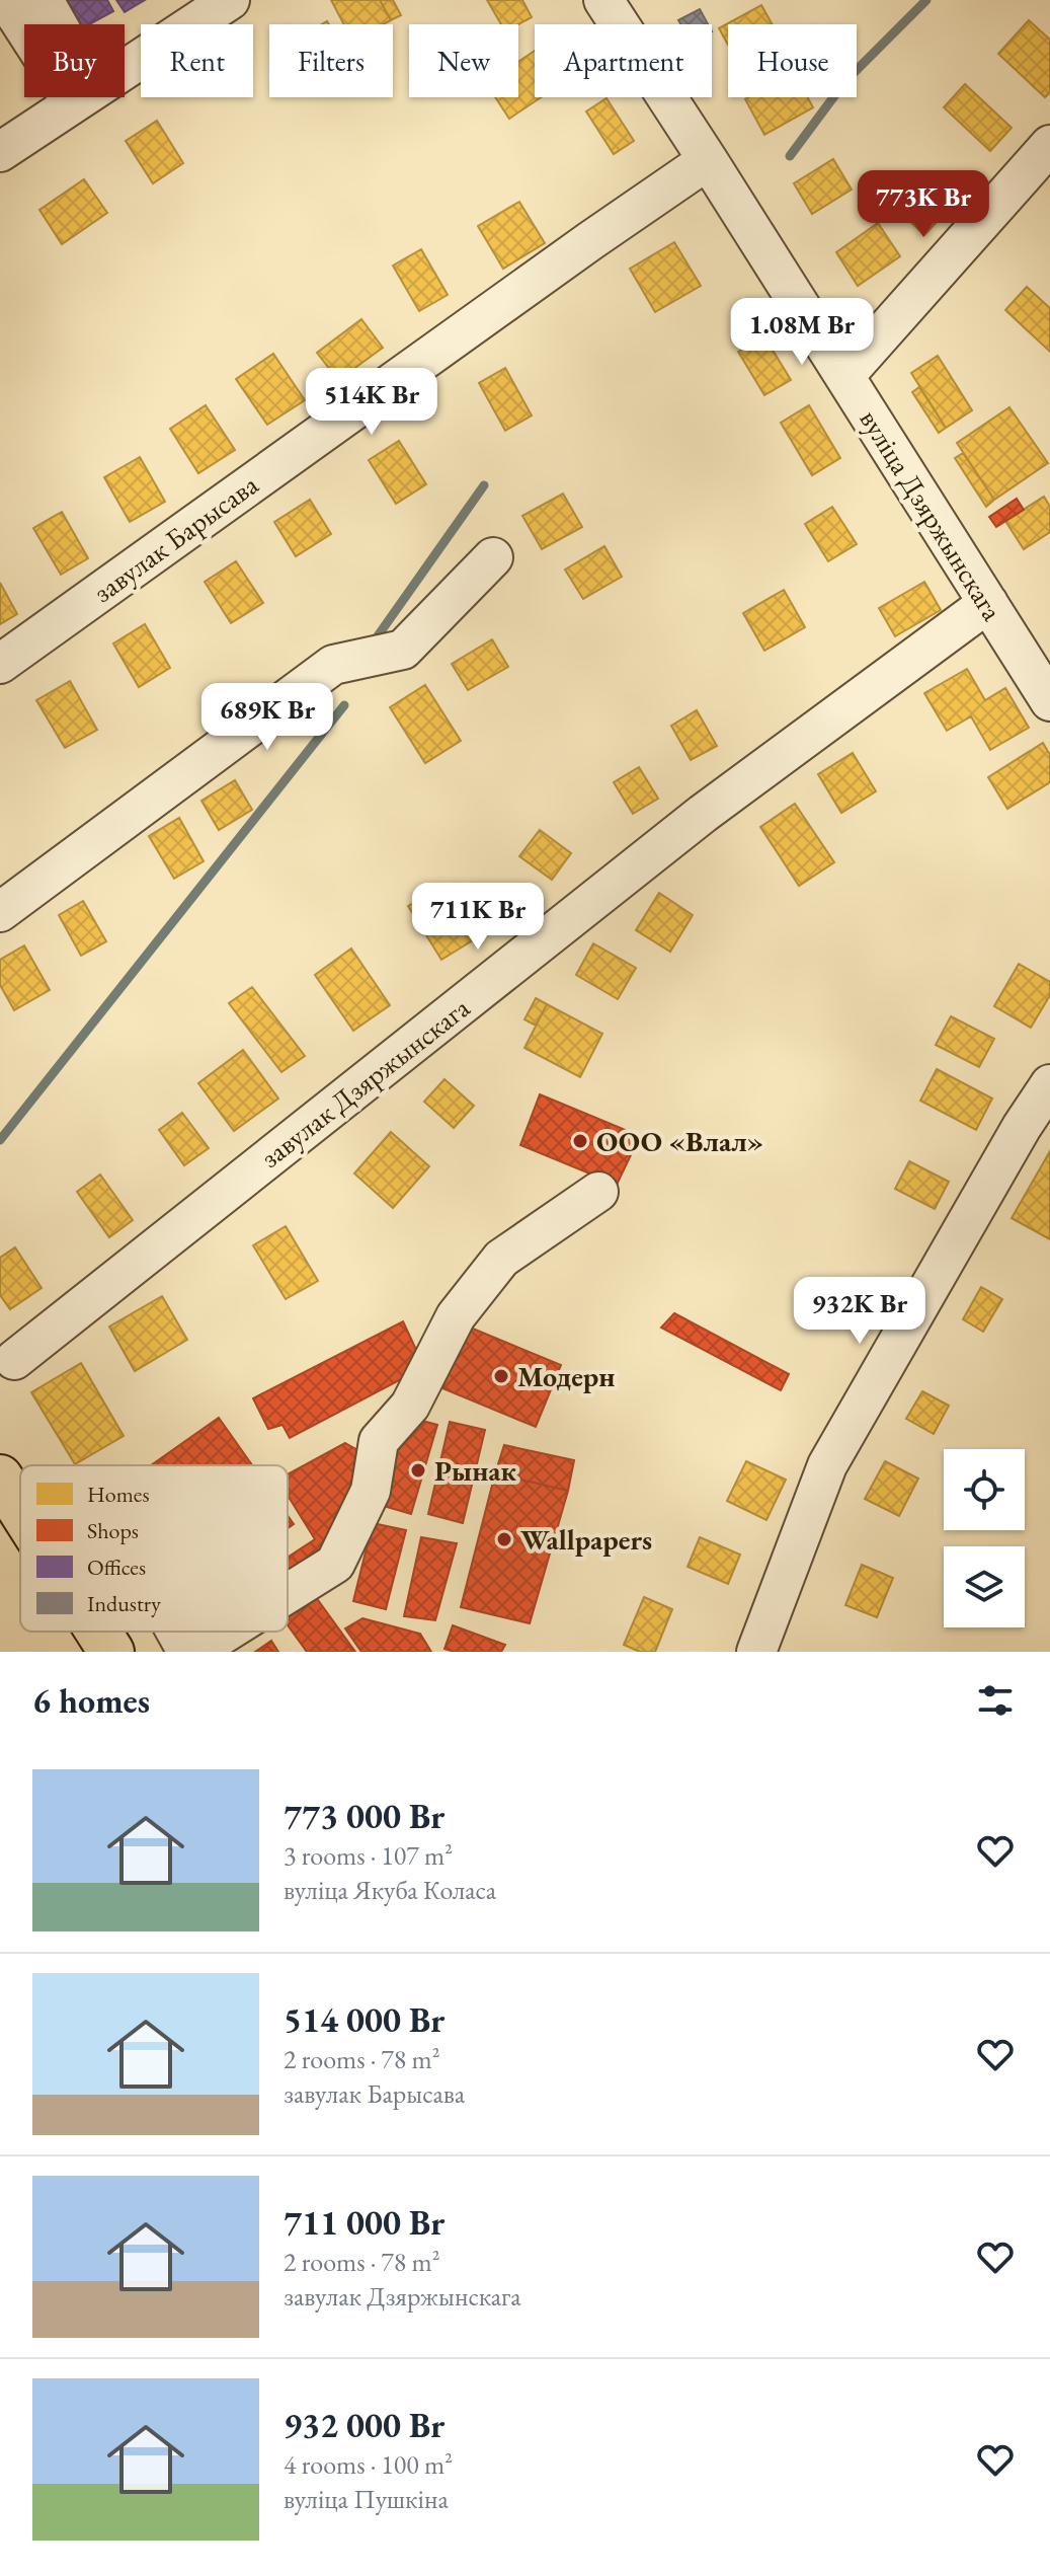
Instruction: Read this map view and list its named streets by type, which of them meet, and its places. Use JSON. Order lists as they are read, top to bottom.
{
  "streets": {
    "street": ["вуліца Дзяржынскага", "завулак Барысава", "завулак Дзяржынскага"]
  },
  "crossings": [
    ["вуліца Дзяржынскага", "завулак Барысава"],
    ["вуліца Дзяржынскага", "завулак Дзяржынскага"]
  ],
  "places": [
    "ООО «Влал»",
    "Модерн",
    "Рынак",
    "Wallpapers"
  ],
  "legend": [
    "Homes",
    "Shops",
    "Offices",
    "Industry"
  ],
  "page": {
    "chip": [
      "Buy",
      "Rent",
      "Filters",
      "New",
      "Apartment",
      "House"
    ],
    "price": [
      "773K Br",
      "1.08M Br",
      "514K Br",
      "689K Br",
      "711K Br",
      "932K Br"
    ],
    "heading": "6 homes",
    "list": [
      {
        "name": "773 000 Br",
        "note": "3 rooms · 107 m² · вуліца Якуба Коласа"
      },
      {
        "name": "514 000 Br",
        "note": "2 rooms · 78 m² · завулак Барысава"
      },
      {
        "name": "711 000 Br",
        "note": "2 rooms · 78 m² · завулак Дзяржынскага"
      },
      {
        "name": "932 000 Br",
        "note": "4 rooms · 100 m² · вуліца Пушкіна"
      }
    ]
  }
}
